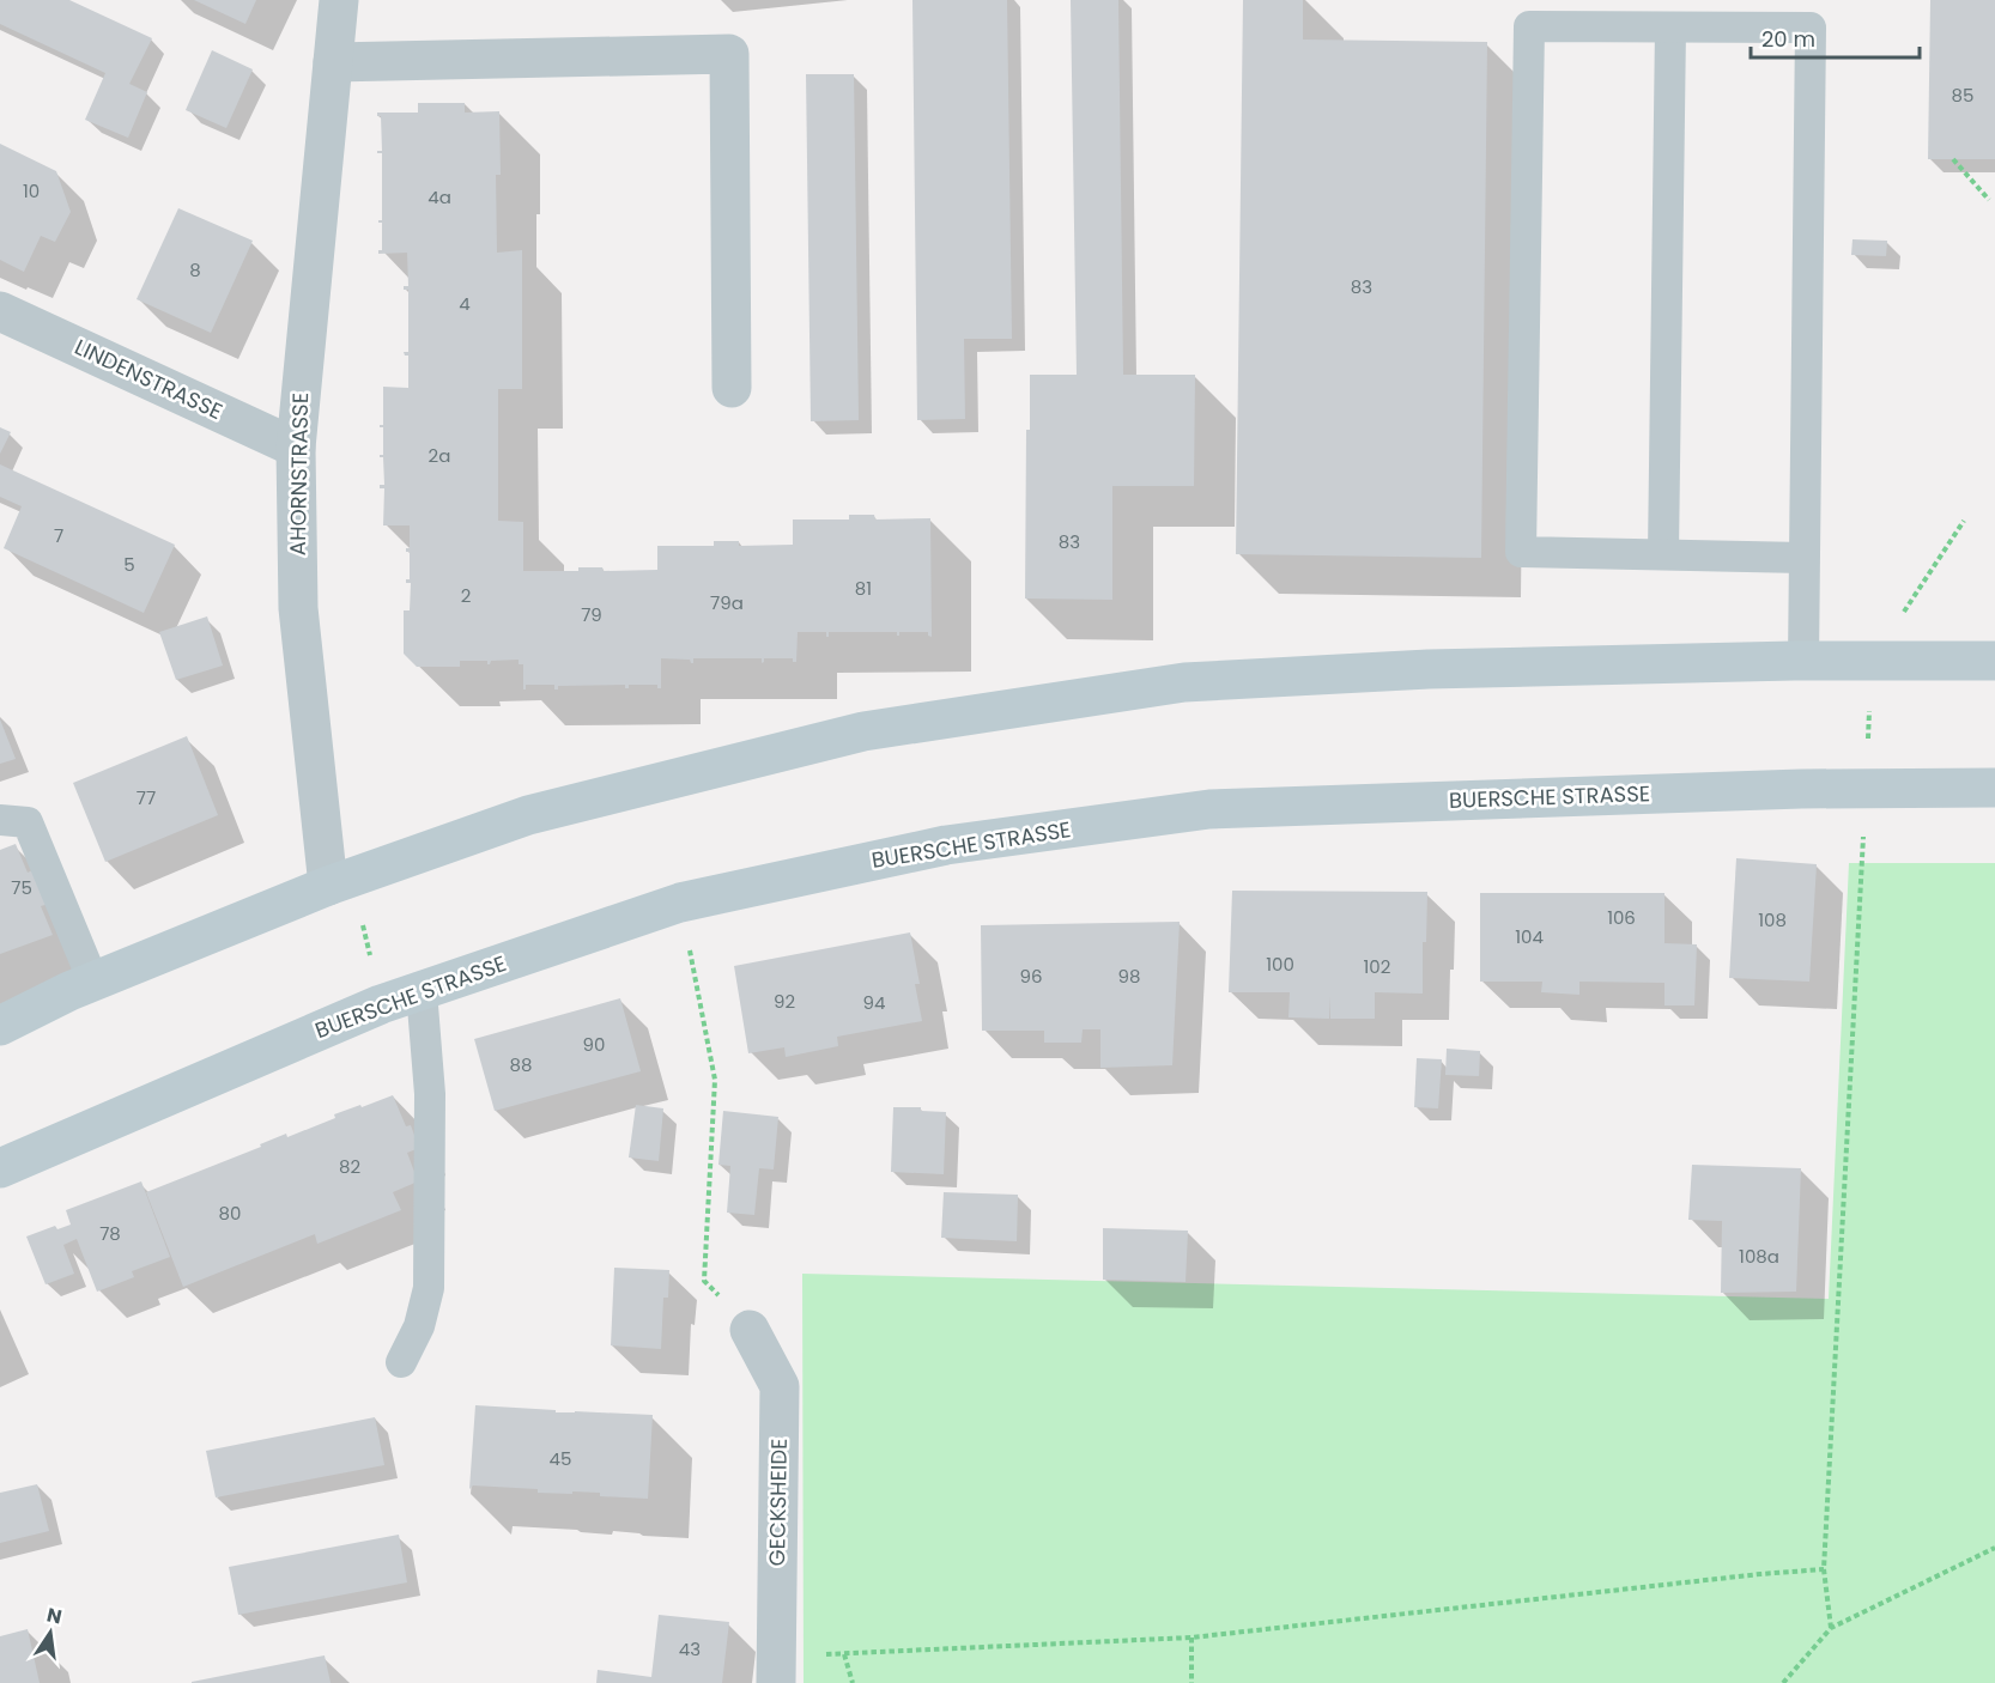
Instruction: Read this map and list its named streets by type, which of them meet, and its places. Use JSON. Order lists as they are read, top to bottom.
{
  "streets": {
    "main road": ["BUERSCHE STRASSE"],
    "street": ["LINDENSTRASSE", "AHORNSTRASSE", "GECKSHEIDE"]
  },
  "crossings": [
    ["LINDENSTRASSE", "AHORNSTRASSE"]
  ],
  "house_numbers": [
    "85",
    "10",
    "4a",
    "8",
    "83",
    "4",
    "2a",
    "7",
    "83",
    "5",
    "81",
    "2",
    "79a",
    "79",
    "77",
    "75",
    "106",
    "108",
    "104",
    "100",
    "102",
    "96",
    "98",
    "92",
    "94",
    "90",
    "88",
    "82",
    "80",
    "78",
    "108a",
    "45",
    "43"
  ],
  "scale_bar": "20 m",
  "north": "top"
}
